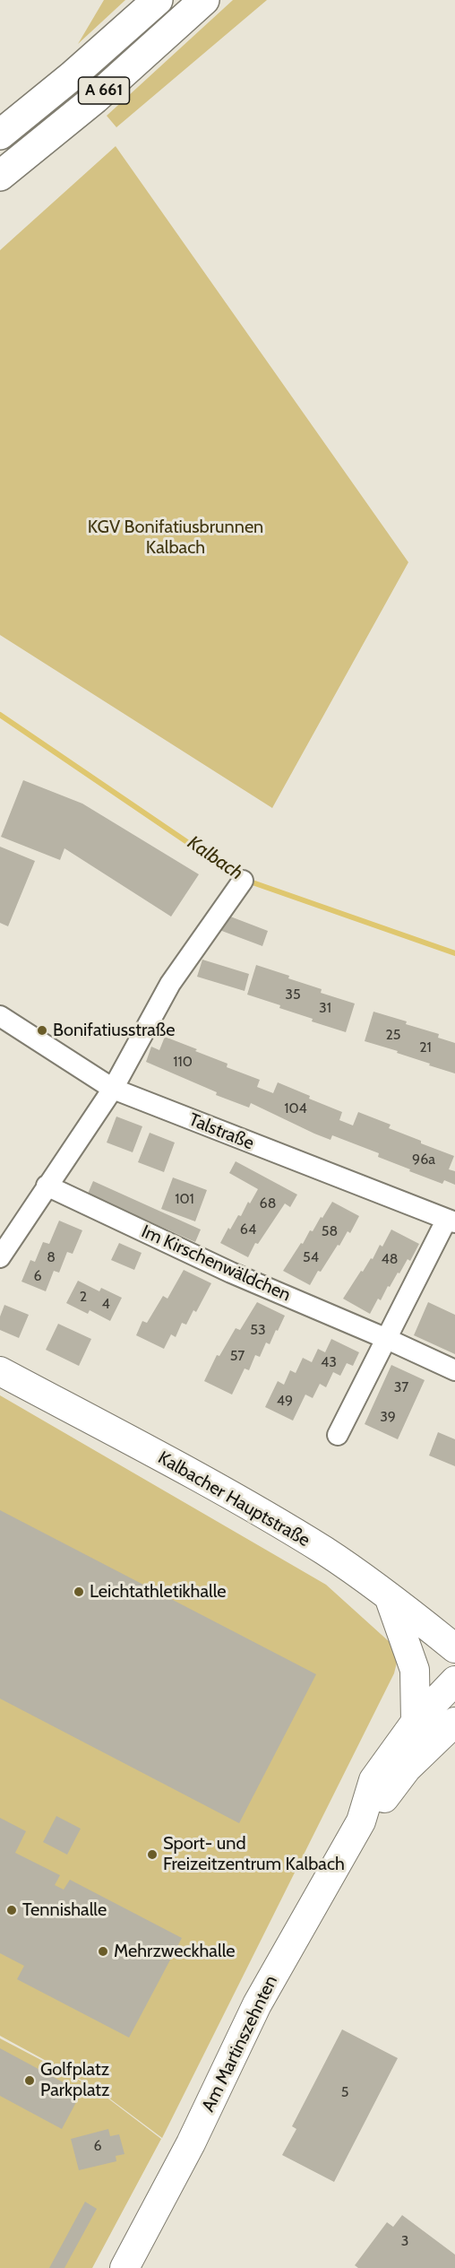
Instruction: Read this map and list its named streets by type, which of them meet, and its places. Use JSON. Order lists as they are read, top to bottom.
{
  "streets": {
    "highway": ["A 661"],
    "main road": ["Kalbacher Hauptstraße", "Am Martinszehnten"],
    "street": ["Talstraße", "Im Kirschenwäldchen"]
  },
  "water": ["Kalbach"],
  "parks": ["KGV Bonifatiusbrunnen Kalbach"],
  "places": [
    "Bonifatiusstraße",
    "Leichtathletikhalle",
    "Sport- und Freizeitzentrum Kalbach",
    "Tennishalle",
    "Mehrzweckhalle",
    "Golfplatz Parkplatz"
  ],
  "house_numbers": [
    "35",
    "31",
    "25",
    "21",
    "110",
    "104",
    "96a",
    "101",
    "68",
    "64",
    "58",
    "8",
    "54",
    "48",
    "6",
    "2",
    "4",
    "53",
    "57",
    "43",
    "37",
    "49",
    "39",
    "5",
    "6",
    "3"
  ]
}
